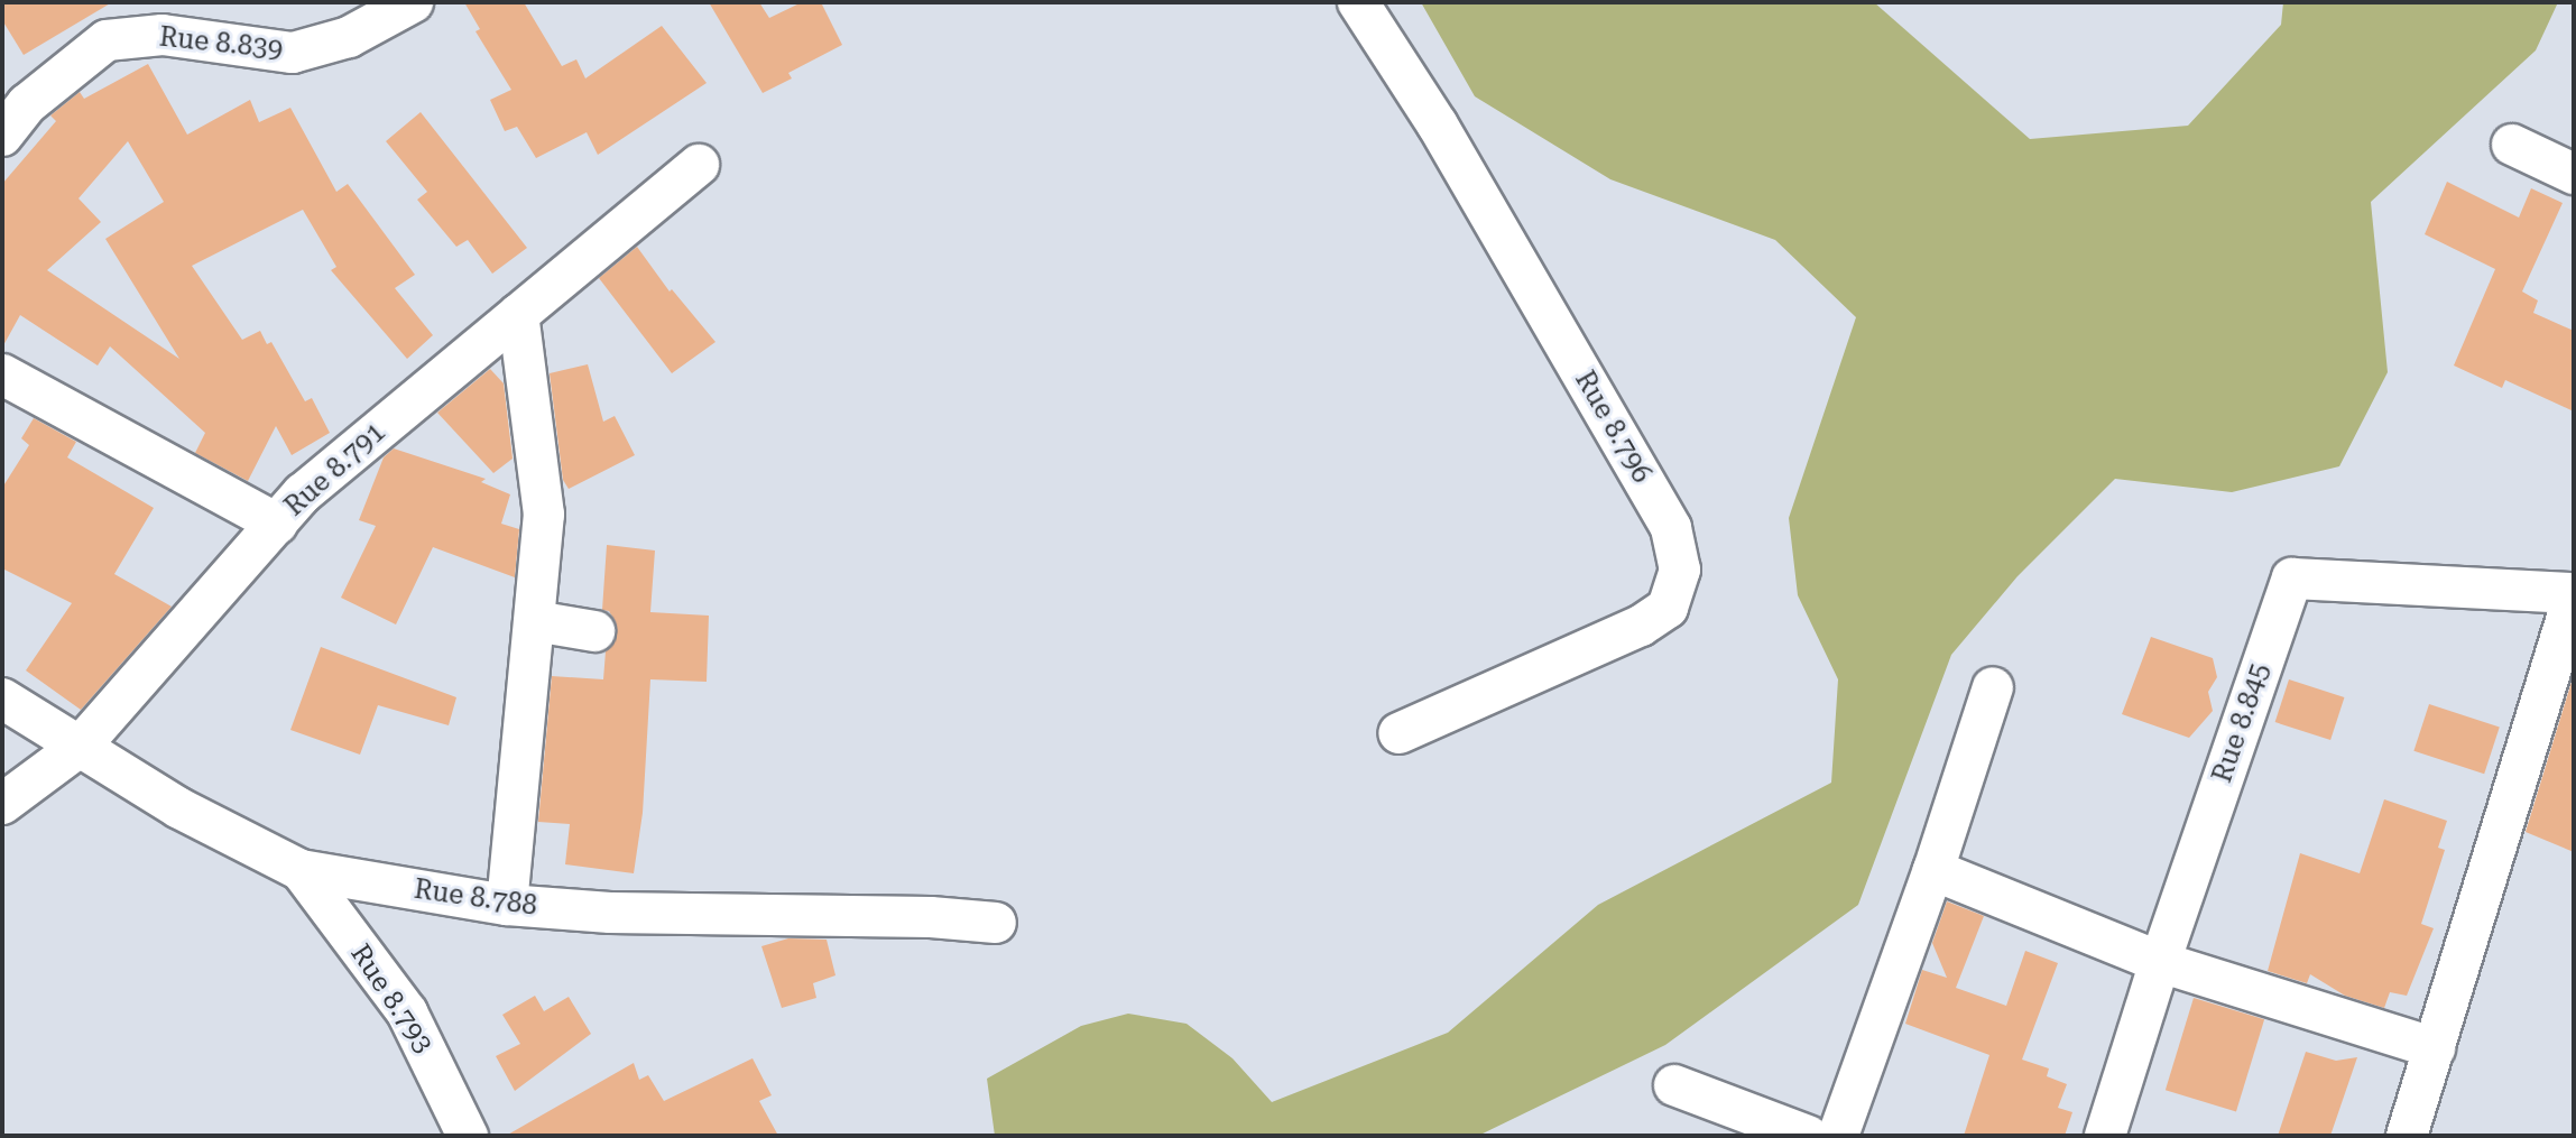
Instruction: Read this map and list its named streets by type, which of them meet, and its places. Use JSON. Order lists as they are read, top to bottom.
{
  "streets": {
    "street": [
      "Rue 8.839",
      "Rue 8.796",
      "Rue 8.791",
      "Rue 8.845",
      "Rue 8.788",
      "Rue 8.793"
    ]
  },
  "crossings": [
    ["Rue 8.791", "Rue 8.788"],
    ["Rue 8.788", "Rue 8.793"]
  ]
}
